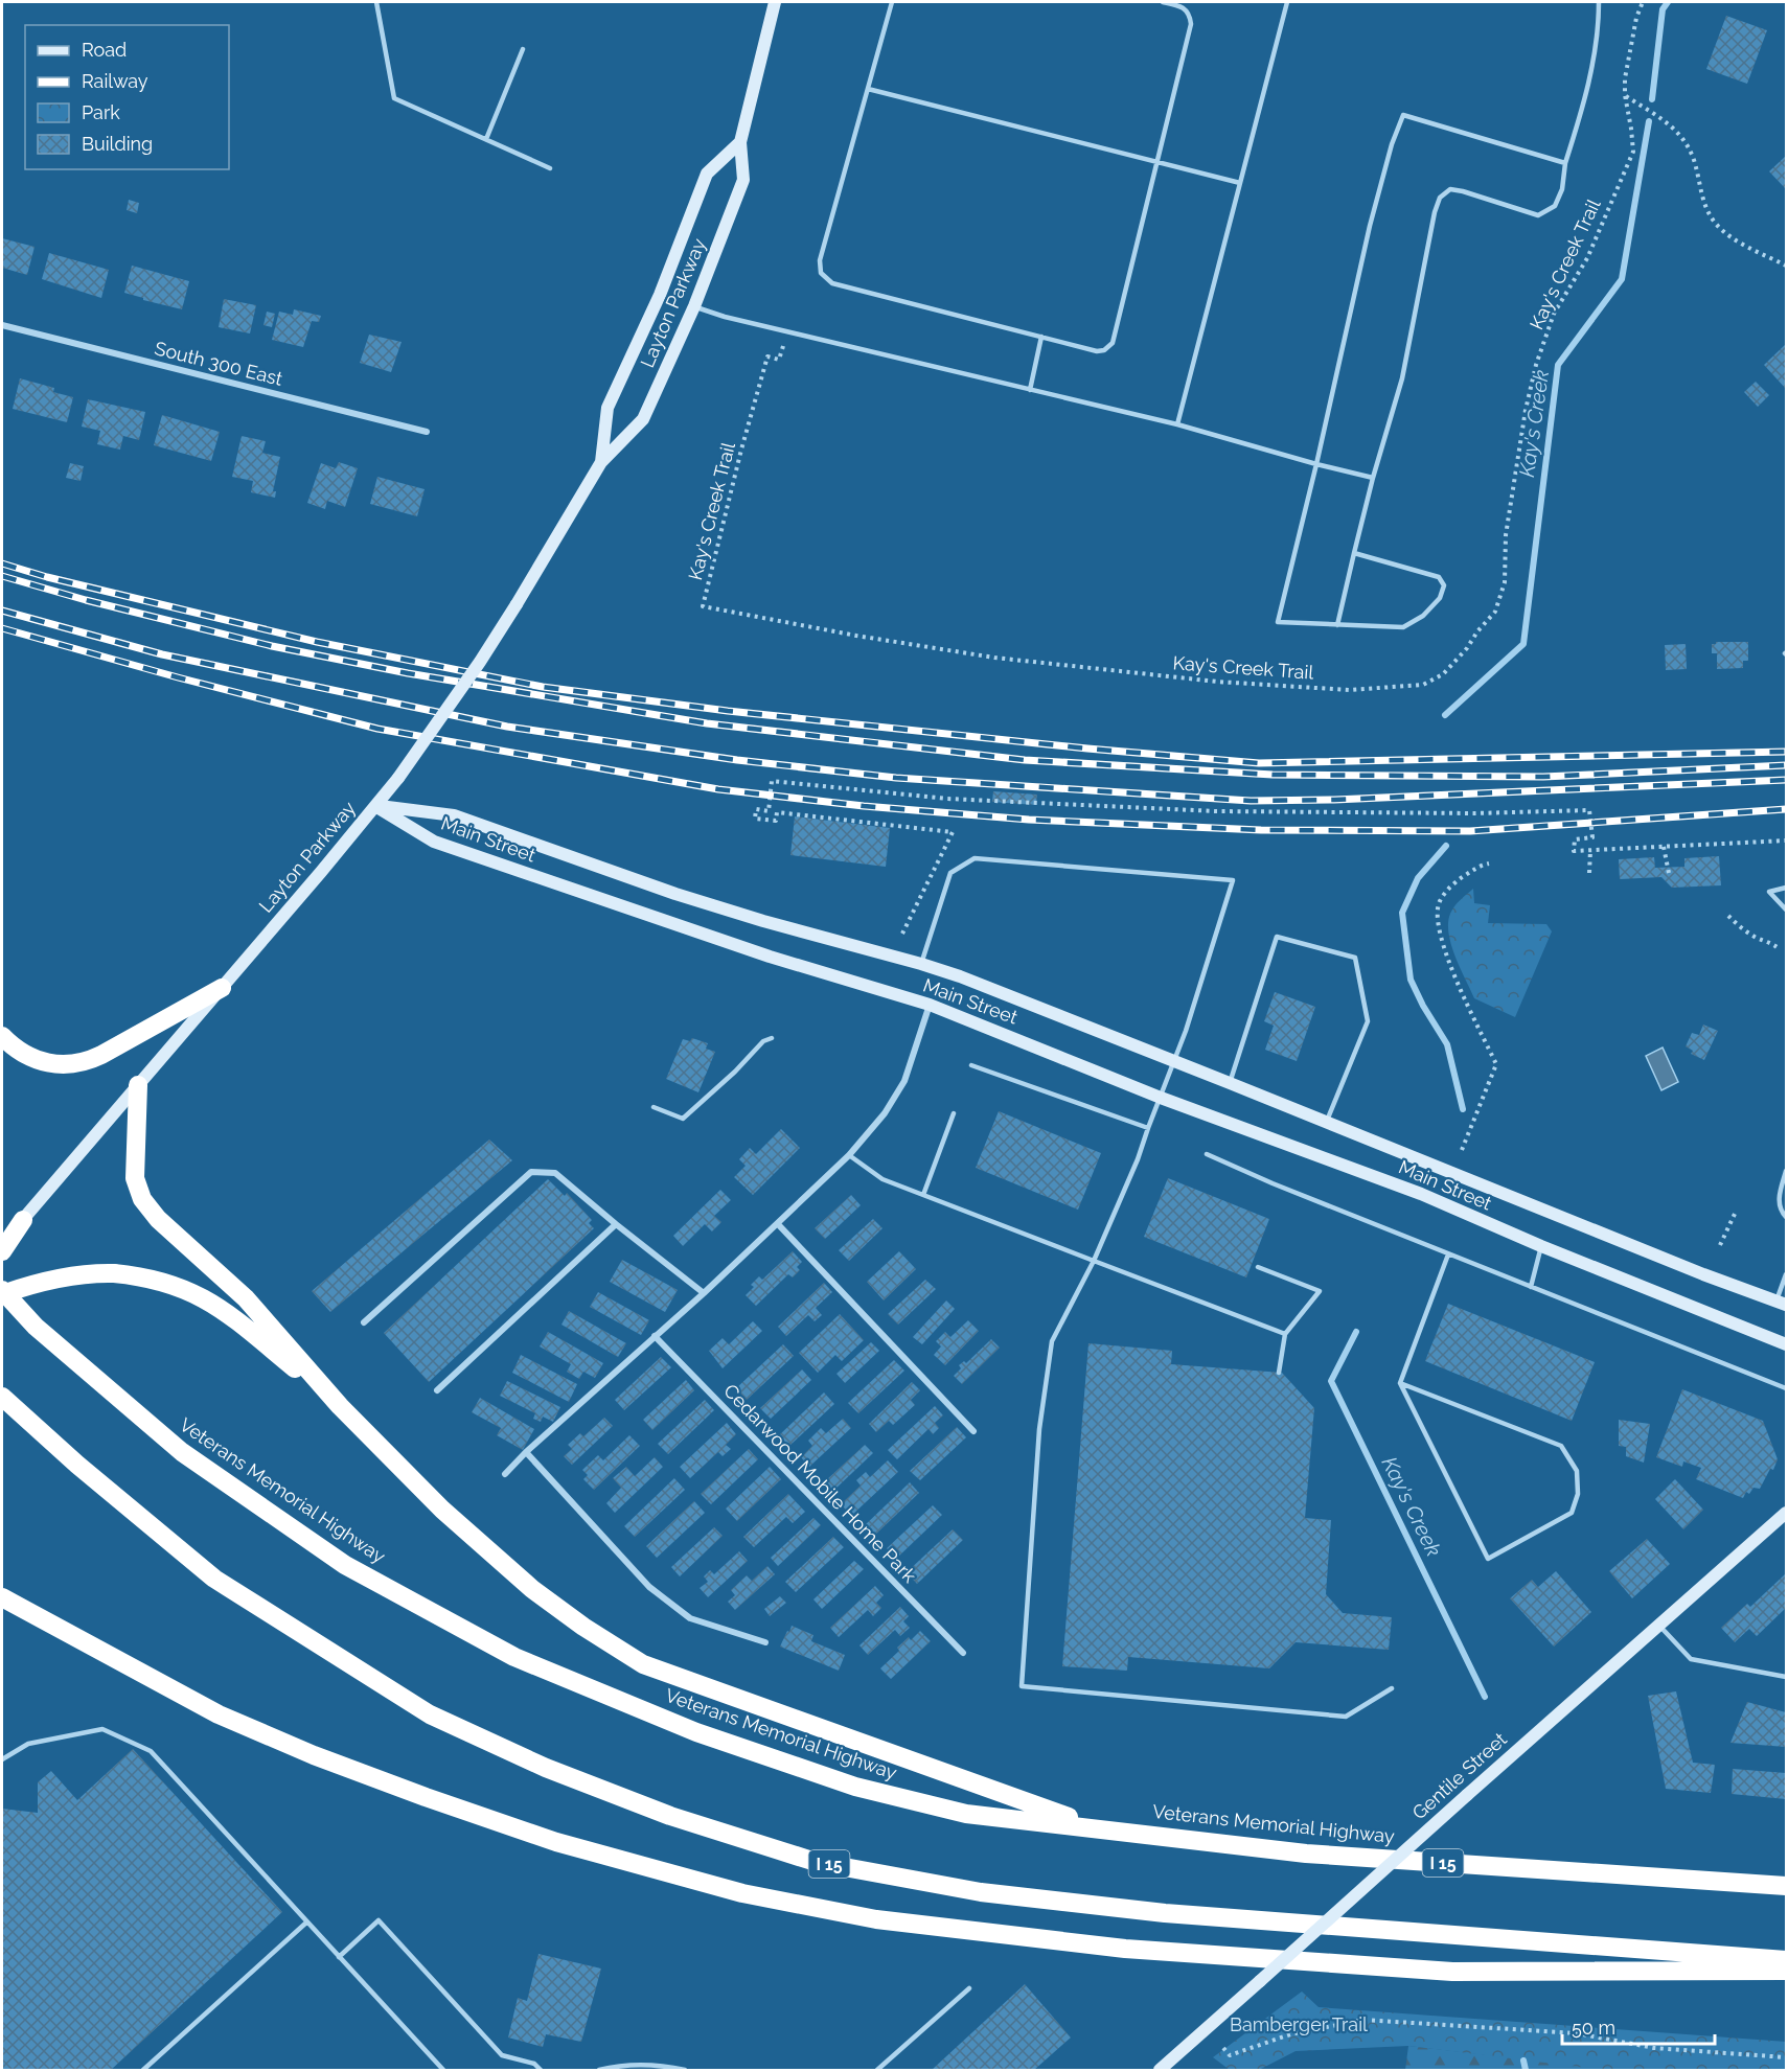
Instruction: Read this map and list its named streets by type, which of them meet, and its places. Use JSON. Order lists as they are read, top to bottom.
{
  "streets": {
    "highway": ["Veterans Memorial Highway", "I 15"],
    "main road": ["Layton Parkway", "Main Street", "Gentile Street"],
    "street": ["South 300 East", "Cedarwood Mobile Home Park"],
    "path": ["Kay's Creek Trail"]
  },
  "crossings": [
    ["Layton Parkway", "Main Street"]
  ],
  "water": ["Kay's Creek"],
  "parks": ["Bamberger Trail"],
  "legend": [
    "Road",
    "Railway",
    "Park",
    "Building"
  ],
  "scale_bar": "50 m"
}
